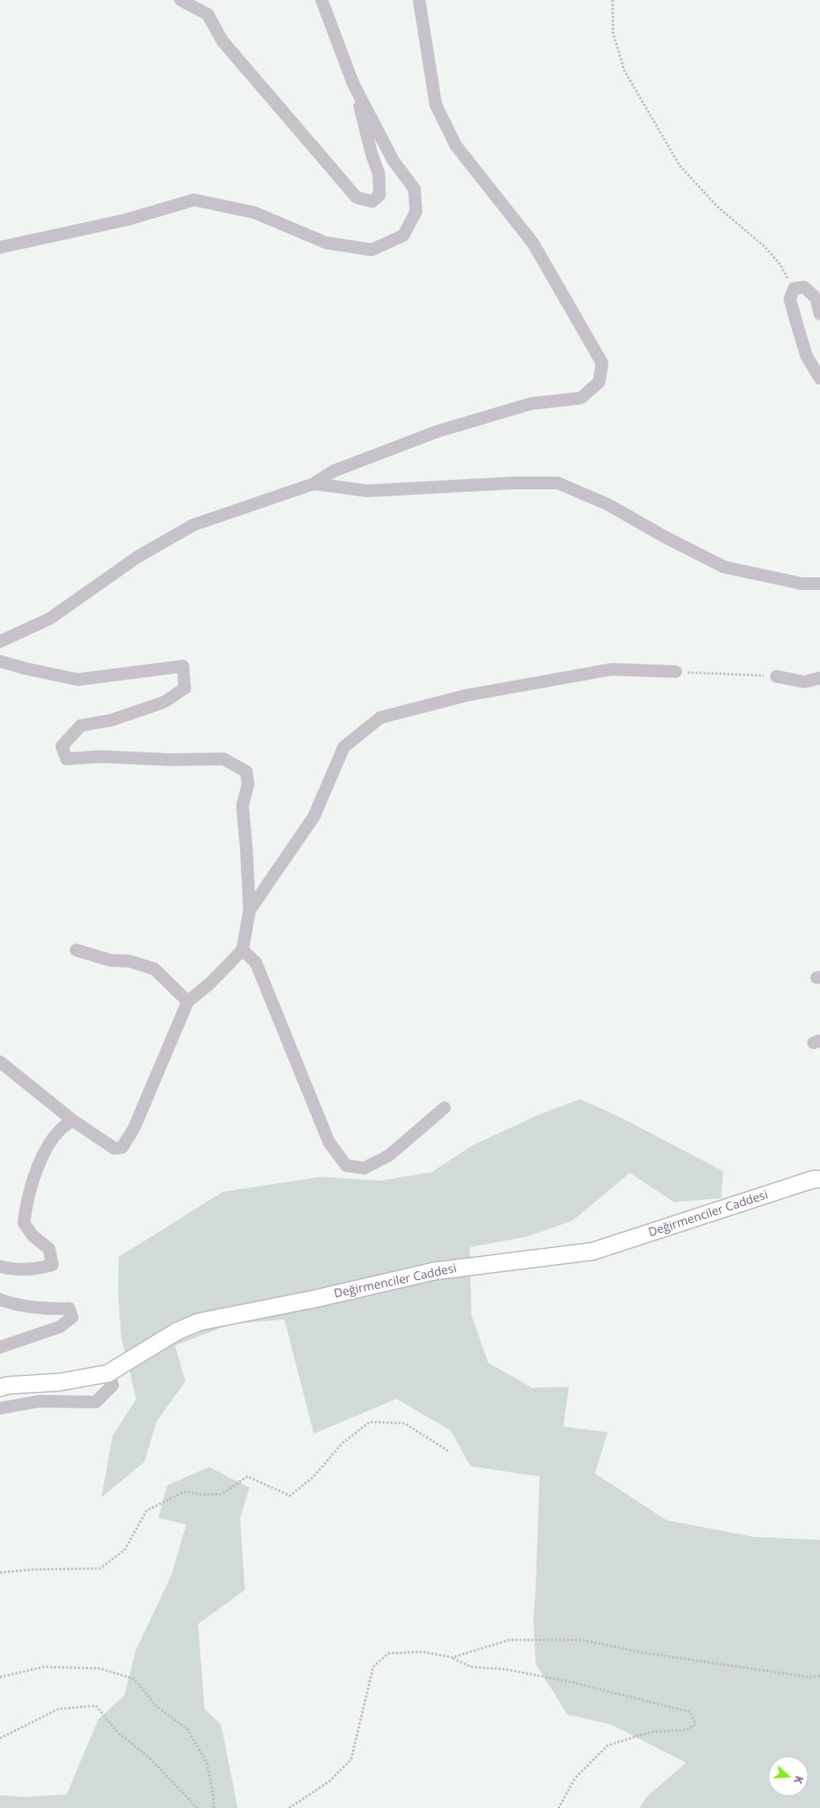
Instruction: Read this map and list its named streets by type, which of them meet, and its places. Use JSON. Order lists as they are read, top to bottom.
{
  "streets": {
    "main road": ["Değirmenciler Caddesi"]
  },
  "north": "right"
}
